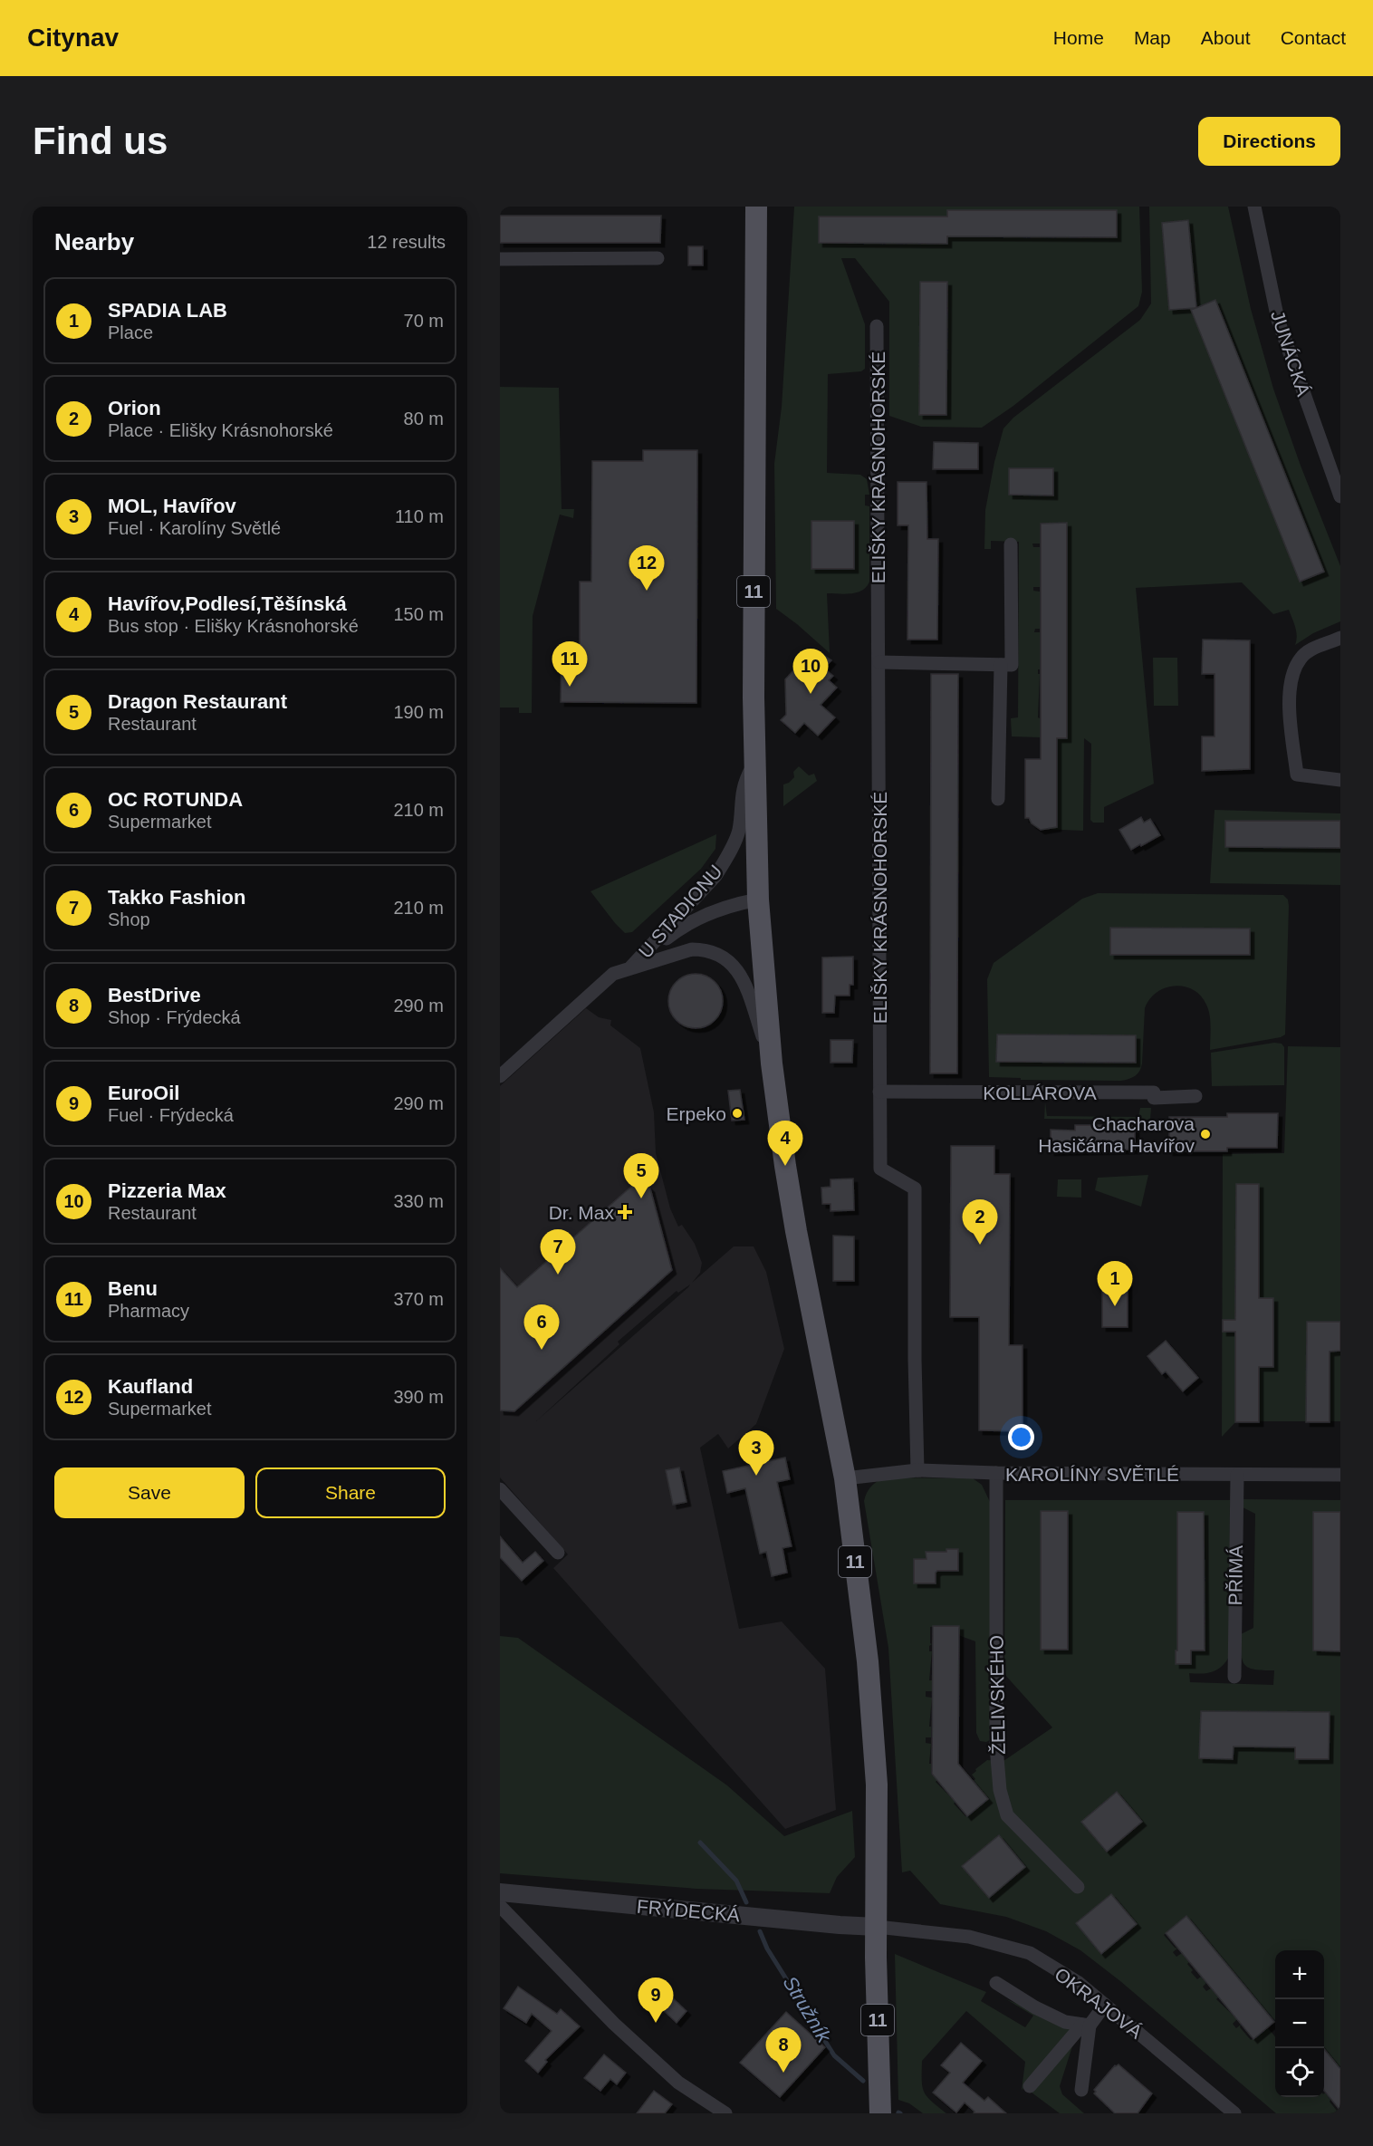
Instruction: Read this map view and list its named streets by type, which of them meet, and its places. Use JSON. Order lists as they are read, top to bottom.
{
  "streets": {
    "main road": ["11"],
    "street": [
      "JUNÁCKÁ",
      "ELIŠKY KRÁSNOHORSKÉ",
      "U STADIONU",
      "KOLLÁROVA",
      "KAROLÍNY SVĚTLÉ",
      "PŘÍMÁ",
      "ŽELIVSKÉHO",
      "FRÝDECKÁ",
      "OKRAJOVÁ"
    ]
  },
  "crossings": [
    ["ELIŠKY KRÁSNOHORSKÉ", "KOLLÁROVA"],
    ["ELIŠKY KRÁSNOHORSKÉ", "KAROLÍNY SVĚTLÉ"],
    ["11", "U STADIONU"],
    ["11", "KAROLÍNY SVĚTLÉ"],
    ["11", "FRÝDECKÁ"],
    ["11", "OKRAJOVÁ"],
    ["KAROLÍNY SVĚTLÉ", "PŘÍMÁ"],
    ["KAROLÍNY SVĚTLÉ", "ŽELIVSKÉHO"],
    ["FRÝDECKÁ", "OKRAJOVÁ"]
  ],
  "water": ["Stružník"],
  "places": {
    "other": ["Erpeko", "Chacharova Hasičárna Havířov"],
    "health": ["Dr. Max"]
  },
  "page": {
    "header": "Citynav",
    "nav": [
      "Home",
      "Map",
      "About",
      "Contact"
    ],
    "buttons": [
      "Directions",
      ["Save", "Share"]
    ],
    "title": "Find us",
    "heading": ["Nearby", "12 results"],
    "list": [
      {
        "mark": "1",
        "name": "SPADIA LAB",
        "note": "Place",
        "value": "70 m"
      },
      {
        "mark": "2",
        "name": "Orion",
        "note": "Place · Elišky Krásnohorské",
        "value": "80 m"
      },
      {
        "mark": "3",
        "name": "MOL, Havířov",
        "note": "Fuel · Karolíny Světlé",
        "value": "110 m"
      },
      {
        "mark": "4",
        "name": "Havířov,Podlesí,Těšínská",
        "note": "Bus stop · Elišky Krásnohorské",
        "value": "150 m"
      },
      {
        "mark": "5",
        "name": "Dragon Restaurant",
        "note": "Restaurant",
        "value": "190 m"
      },
      {
        "mark": "6",
        "name": "OC ROTUNDA",
        "note": "Supermarket",
        "value": "210 m"
      },
      {
        "mark": "7",
        "name": "Takko Fashion",
        "note": "Shop",
        "value": "210 m"
      },
      {
        "mark": "8",
        "name": "BestDrive",
        "note": "Shop · Frýdecká",
        "value": "290 m"
      },
      {
        "mark": "9",
        "name": "EuroOil",
        "note": "Fuel · Frýdecká",
        "value": "290 m"
      },
      {
        "mark": "10",
        "name": "Pizzeria Max",
        "note": "Restaurant",
        "value": "330 m"
      },
      {
        "mark": "11",
        "name": "Benu",
        "note": "Pharmacy",
        "value": "370 m"
      },
      {
        "mark": "12",
        "name": "Kaufland",
        "note": "Supermarket",
        "value": "390 m"
      }
    ],
    "pins": [
      "12",
      "11",
      "10",
      "4",
      "5",
      "2",
      "7",
      "1",
      "6",
      "3",
      "9",
      "8"
    ],
    "map_buttons": ["+", "−"]
  }
}
